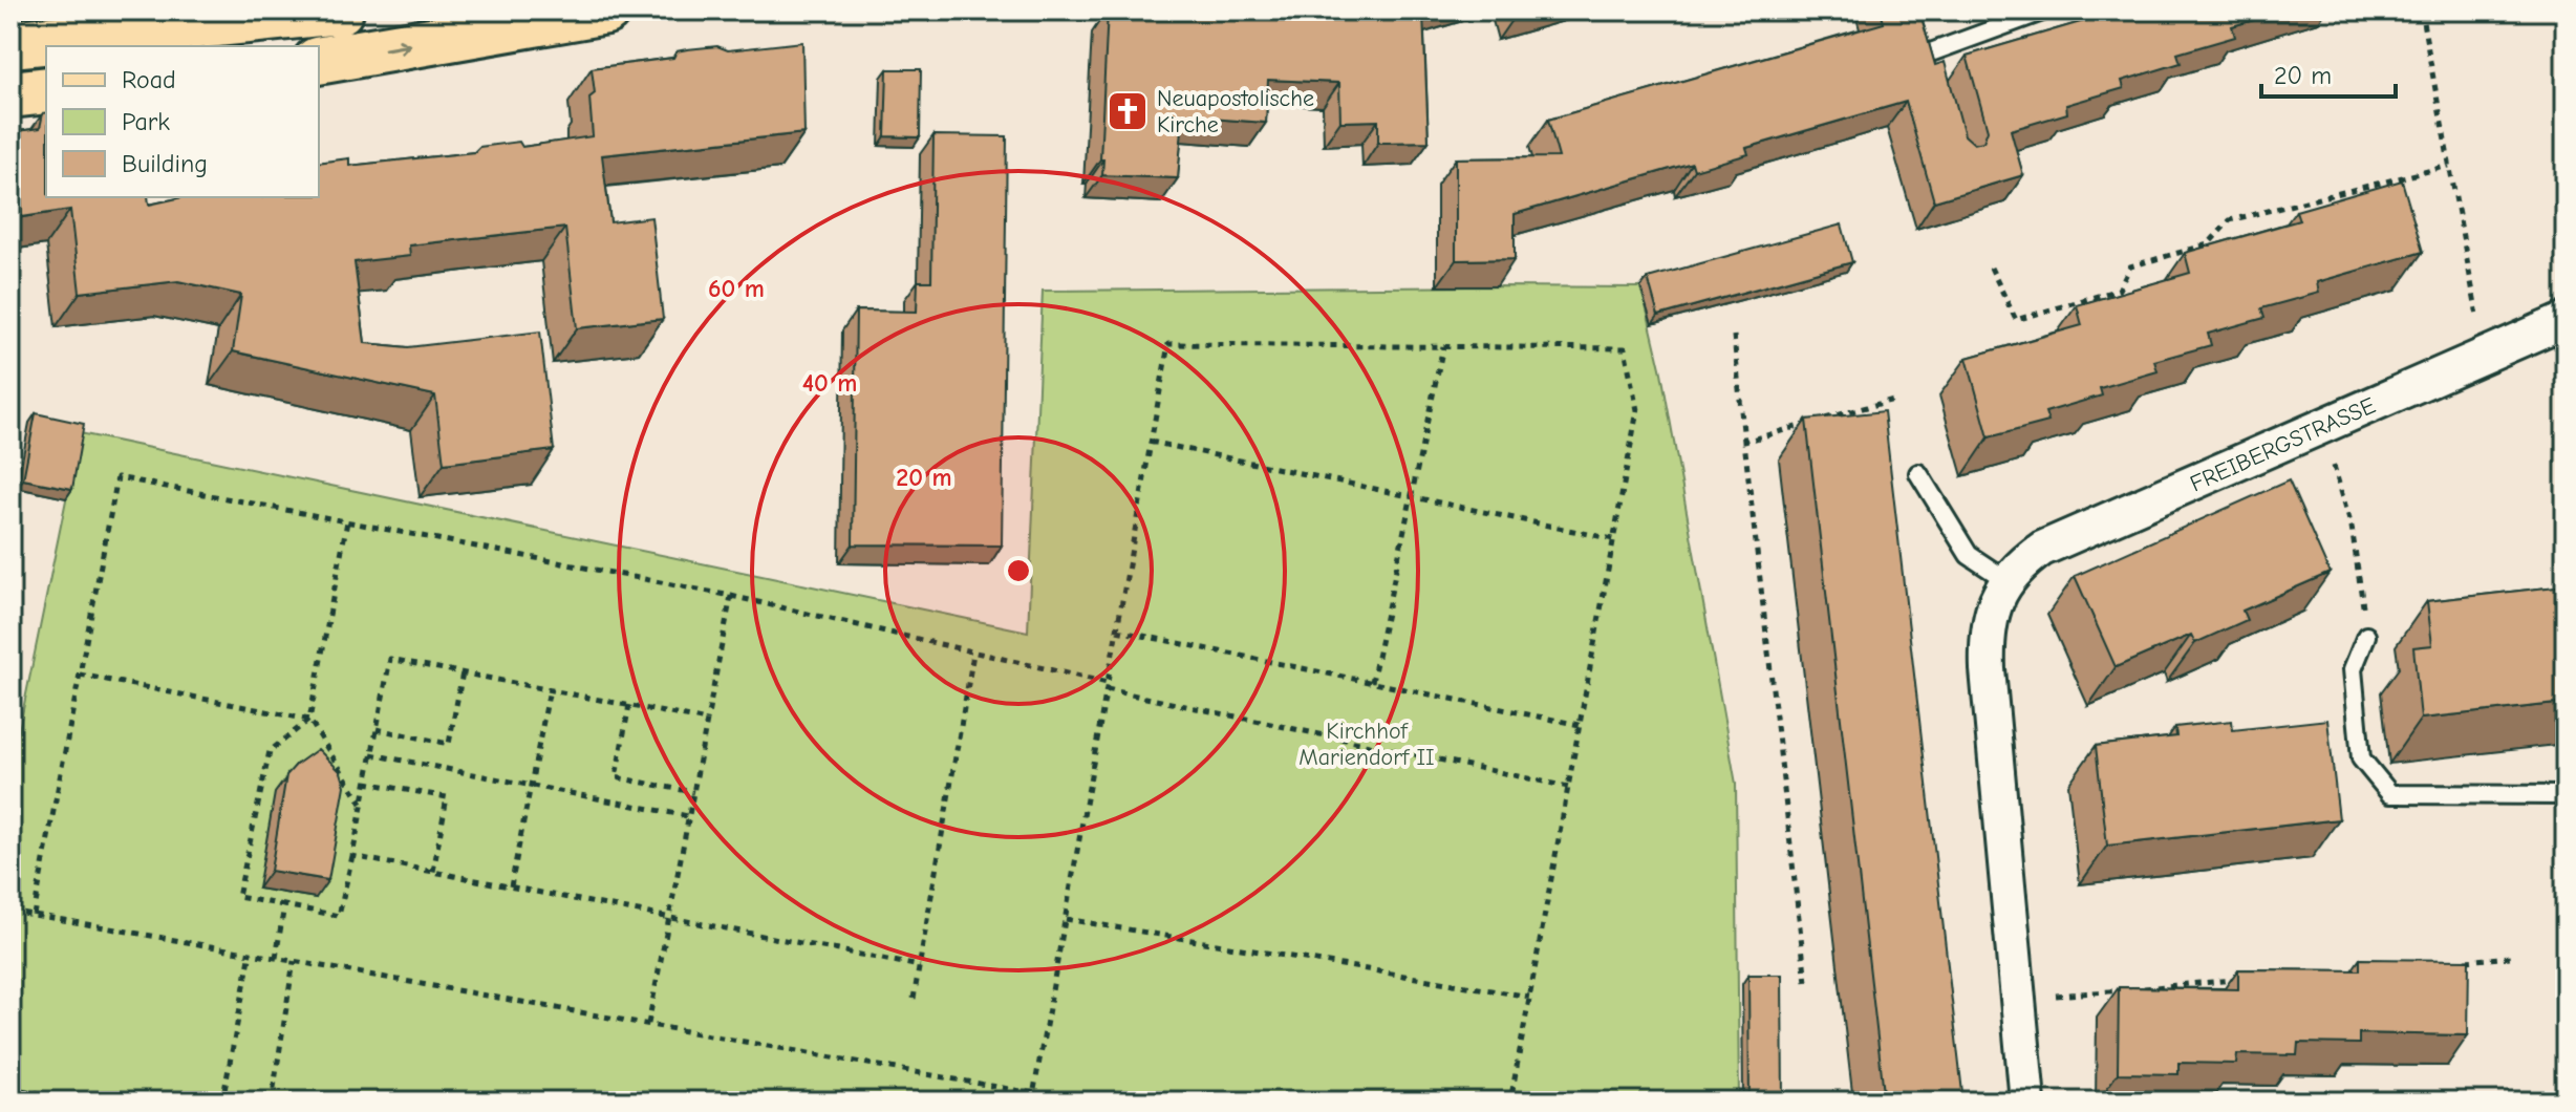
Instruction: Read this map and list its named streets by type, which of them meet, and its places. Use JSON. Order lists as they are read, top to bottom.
{
  "streets": {
    "street": ["FREIBERGSTRASSE"]
  },
  "parks": ["Kirchhof Mariendorf II"],
  "places": {
    "church": ["Neuapostolische Kirche"]
  },
  "legend": ["Road", "Park", "Building"],
  "scale_bar": "20 m",
  "rings": ["60 m", "40 m", "20 m"]
}
